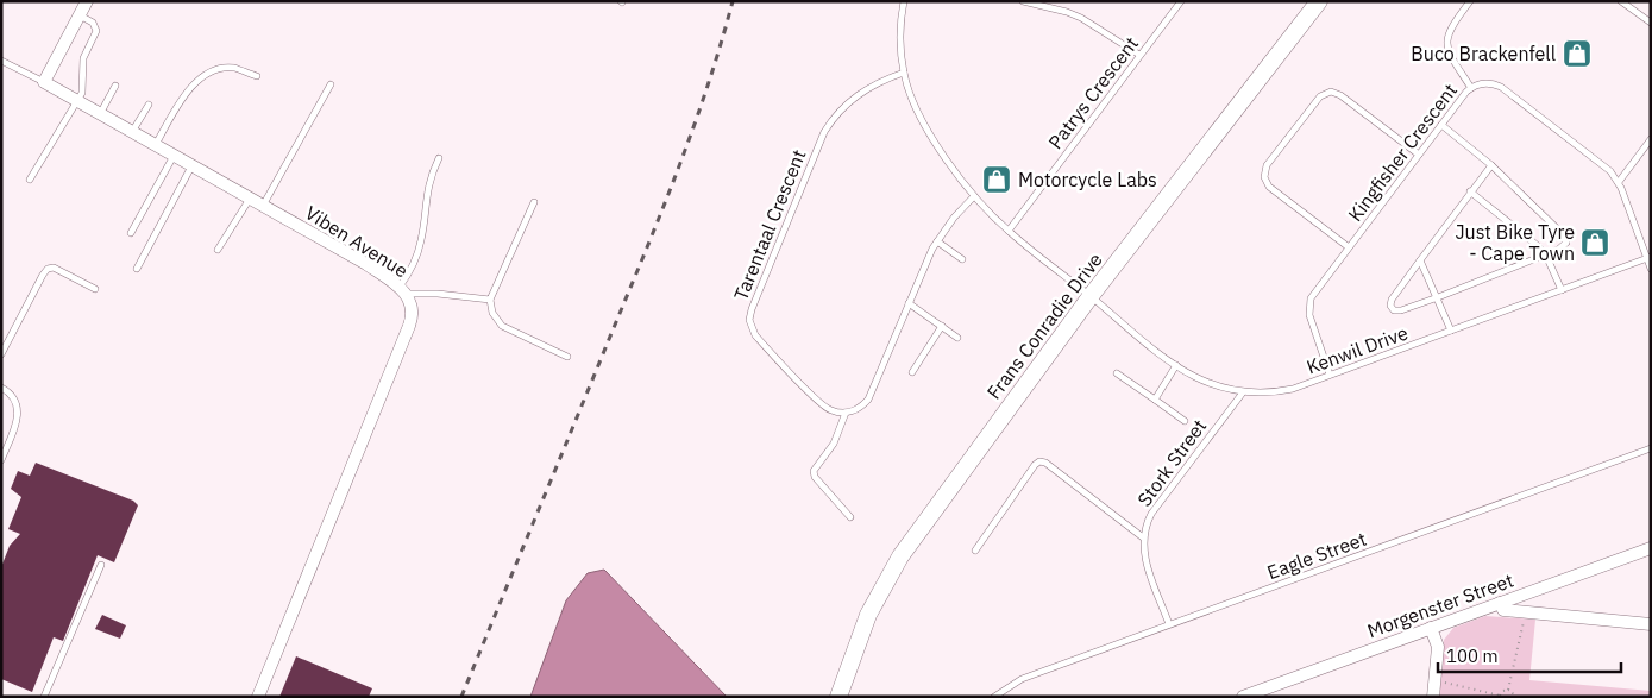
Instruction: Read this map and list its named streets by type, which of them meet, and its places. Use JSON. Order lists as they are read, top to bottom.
{
  "streets": {
    "street": ["Viben Avenue", "Frans Conradie Drive", "Morgenster Street"],
    "lane": [
      "Patrys Crescent",
      "Kingfisher Crescent",
      "Tarentaal Crescent",
      "Kenwil Drive",
      "Stork Street",
      "Eagle Street"
    ]
  },
  "crossings": [
    ["Kingfisher Crescent", "Kenwil Drive"],
    ["Frans Conradie Drive", "Kenwil Drive"],
    ["Kenwil Drive", "Stork Street"],
    ["Stork Street", "Eagle Street"]
  ],
  "places": {
    "shop": ["Buco Brackenfell", "Motorcycle Labs", "Just Bike Tyre - Cape Town"]
  },
  "scale_bar": "100 m"
}
